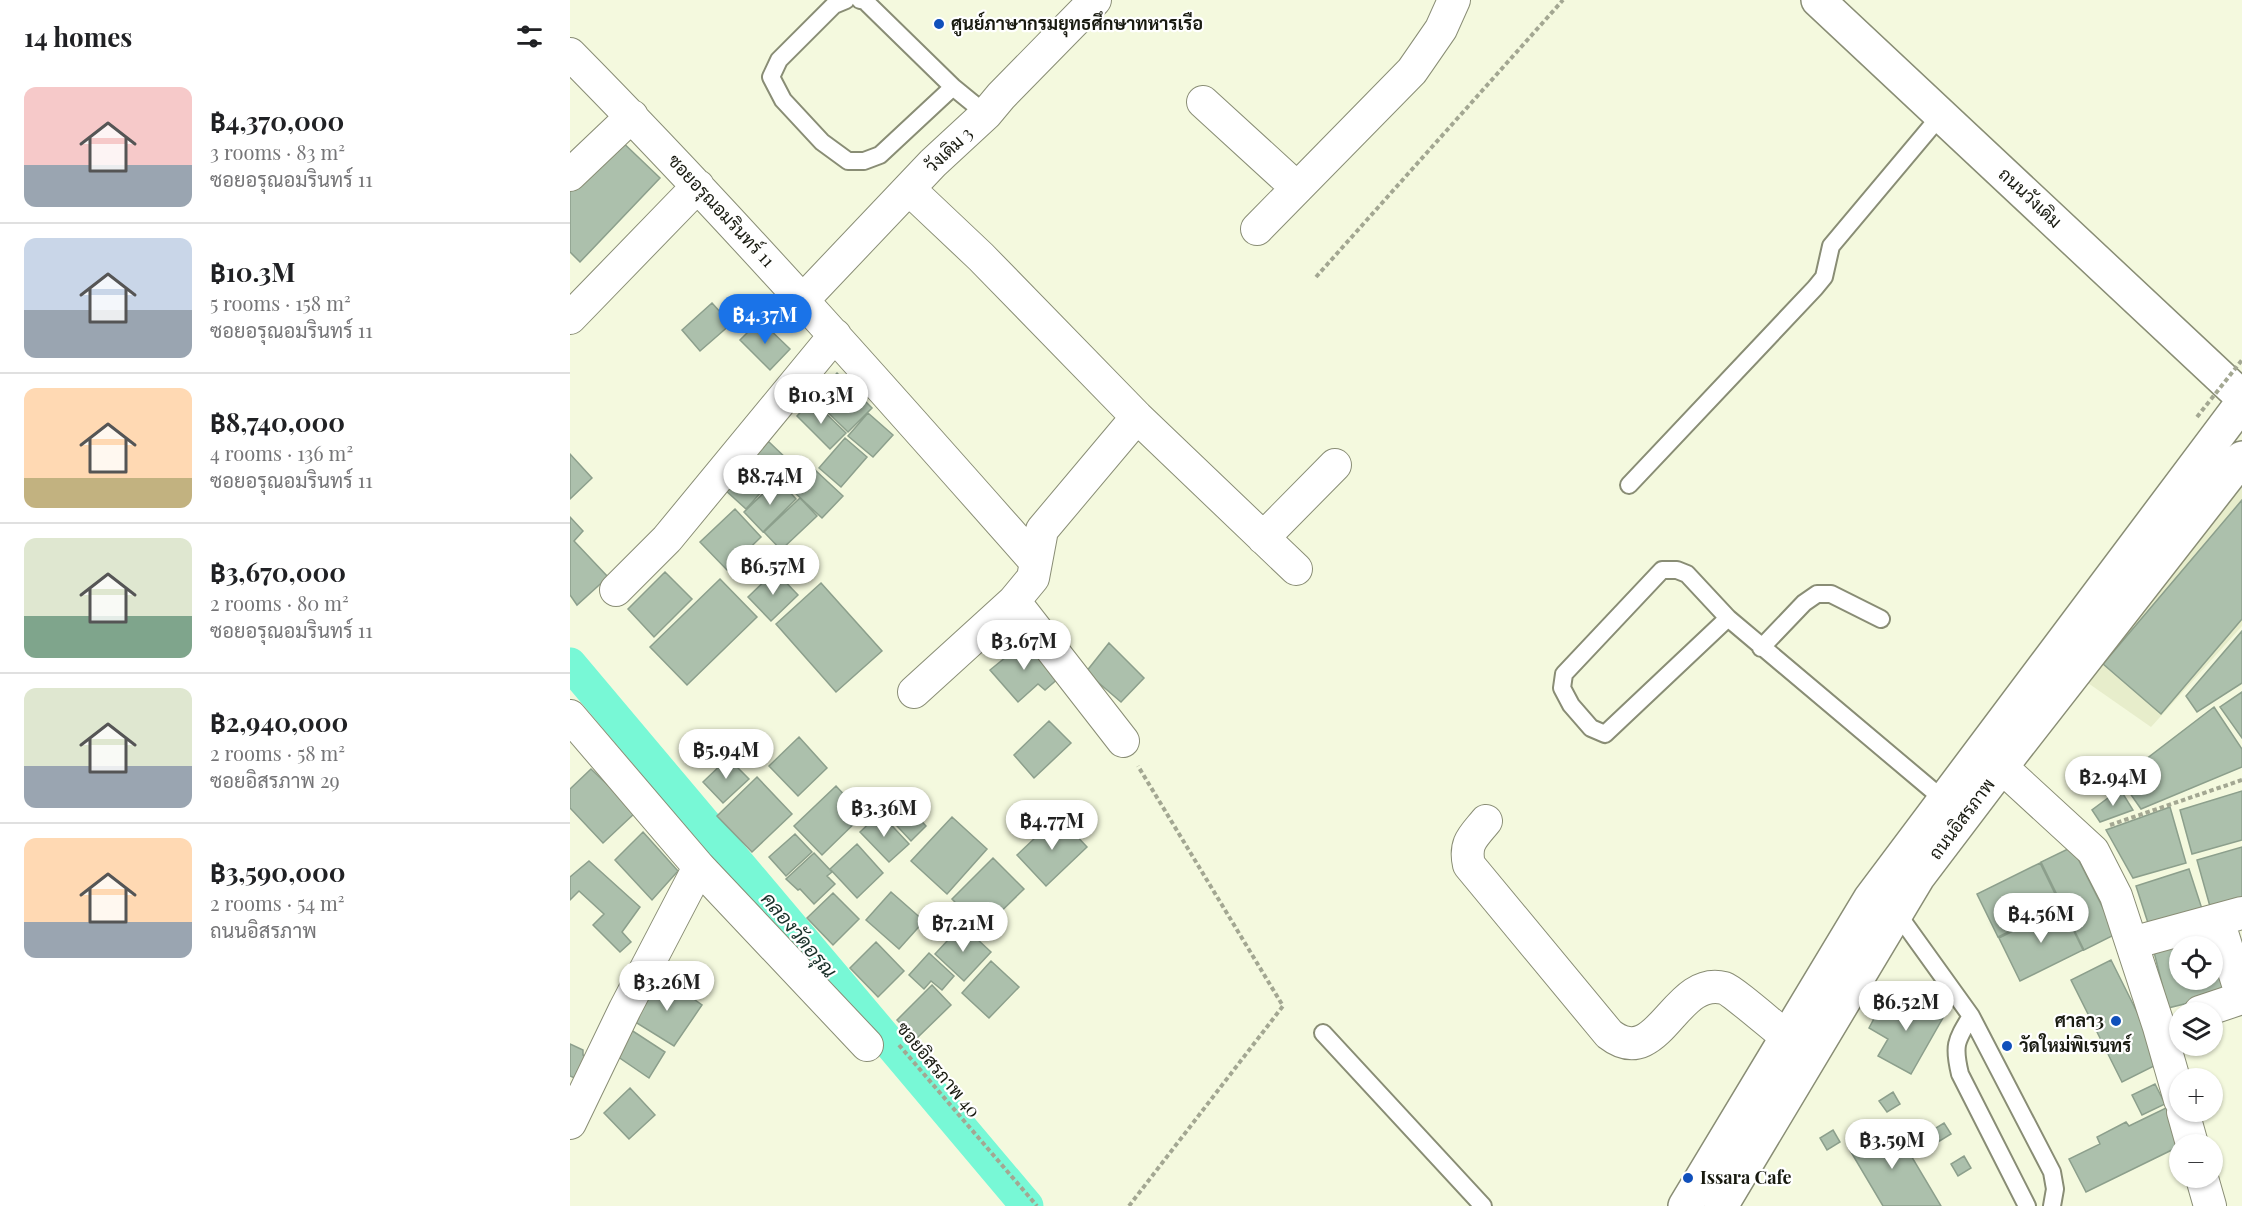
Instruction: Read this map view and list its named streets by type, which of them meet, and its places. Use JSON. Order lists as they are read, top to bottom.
{
  "streets": {
    "main road": ["ถนนวังเดิม", "ถนนอิสรภาพ"],
    "street": ["วังเดิม 3", "ซอยอรุณอมรินทร์ 11"],
    "path": ["ซอยอิสรภาพ 40"]
  },
  "crossings": [
    ["วังเดิม 3", "ซอยอรุณอมรินทร์ 11"]
  ],
  "water": ["คลองวัดอรุณ"],
  "places": [
    "ศูนย์ภาษากรมยุทธศึกษาทหารเรือ",
    "ศาลา3",
    "วัดใหม่พิเรนทร์",
    "Issara Cafe"
  ],
  "page": {
    "heading": "14 homes",
    "list": [
      {
        "name": "฿4,370,000",
        "note": "3 rooms · 83 m² · ซอยอรุณอมรินทร์ 11"
      },
      {
        "name": "฿10.3M",
        "note": "5 rooms · 158 m² · ซอยอรุณอมรินทร์ 11"
      },
      {
        "name": "฿8,740,000",
        "note": "4 rooms · 136 m² · ซอยอรุณอมรินทร์ 11"
      },
      {
        "name": "฿3,670,000",
        "note": "2 rooms · 80 m² · ซอยอรุณอมรินทร์ 11"
      },
      {
        "name": "฿2,940,000",
        "note": "2 rooms · 58 m² · ซอยอิสรภาพ 29"
      },
      {
        "name": "฿3,590,000",
        "note": "2 rooms · 54 m² · ถนนอิสรภาพ"
      }
    ],
    "price": [
      "฿4.37M",
      "฿10.3M",
      "฿8.74M",
      "฿6.57M",
      "฿3.67M",
      "฿5.94M",
      "฿2.94M",
      "฿3.36M",
      "฿4.77M",
      "฿4.56M",
      "฿7.21M",
      "฿3.26M",
      "฿6.52M",
      "฿3.59M"
    ],
    "map_buttons": ["+", "−"]
  }
}
